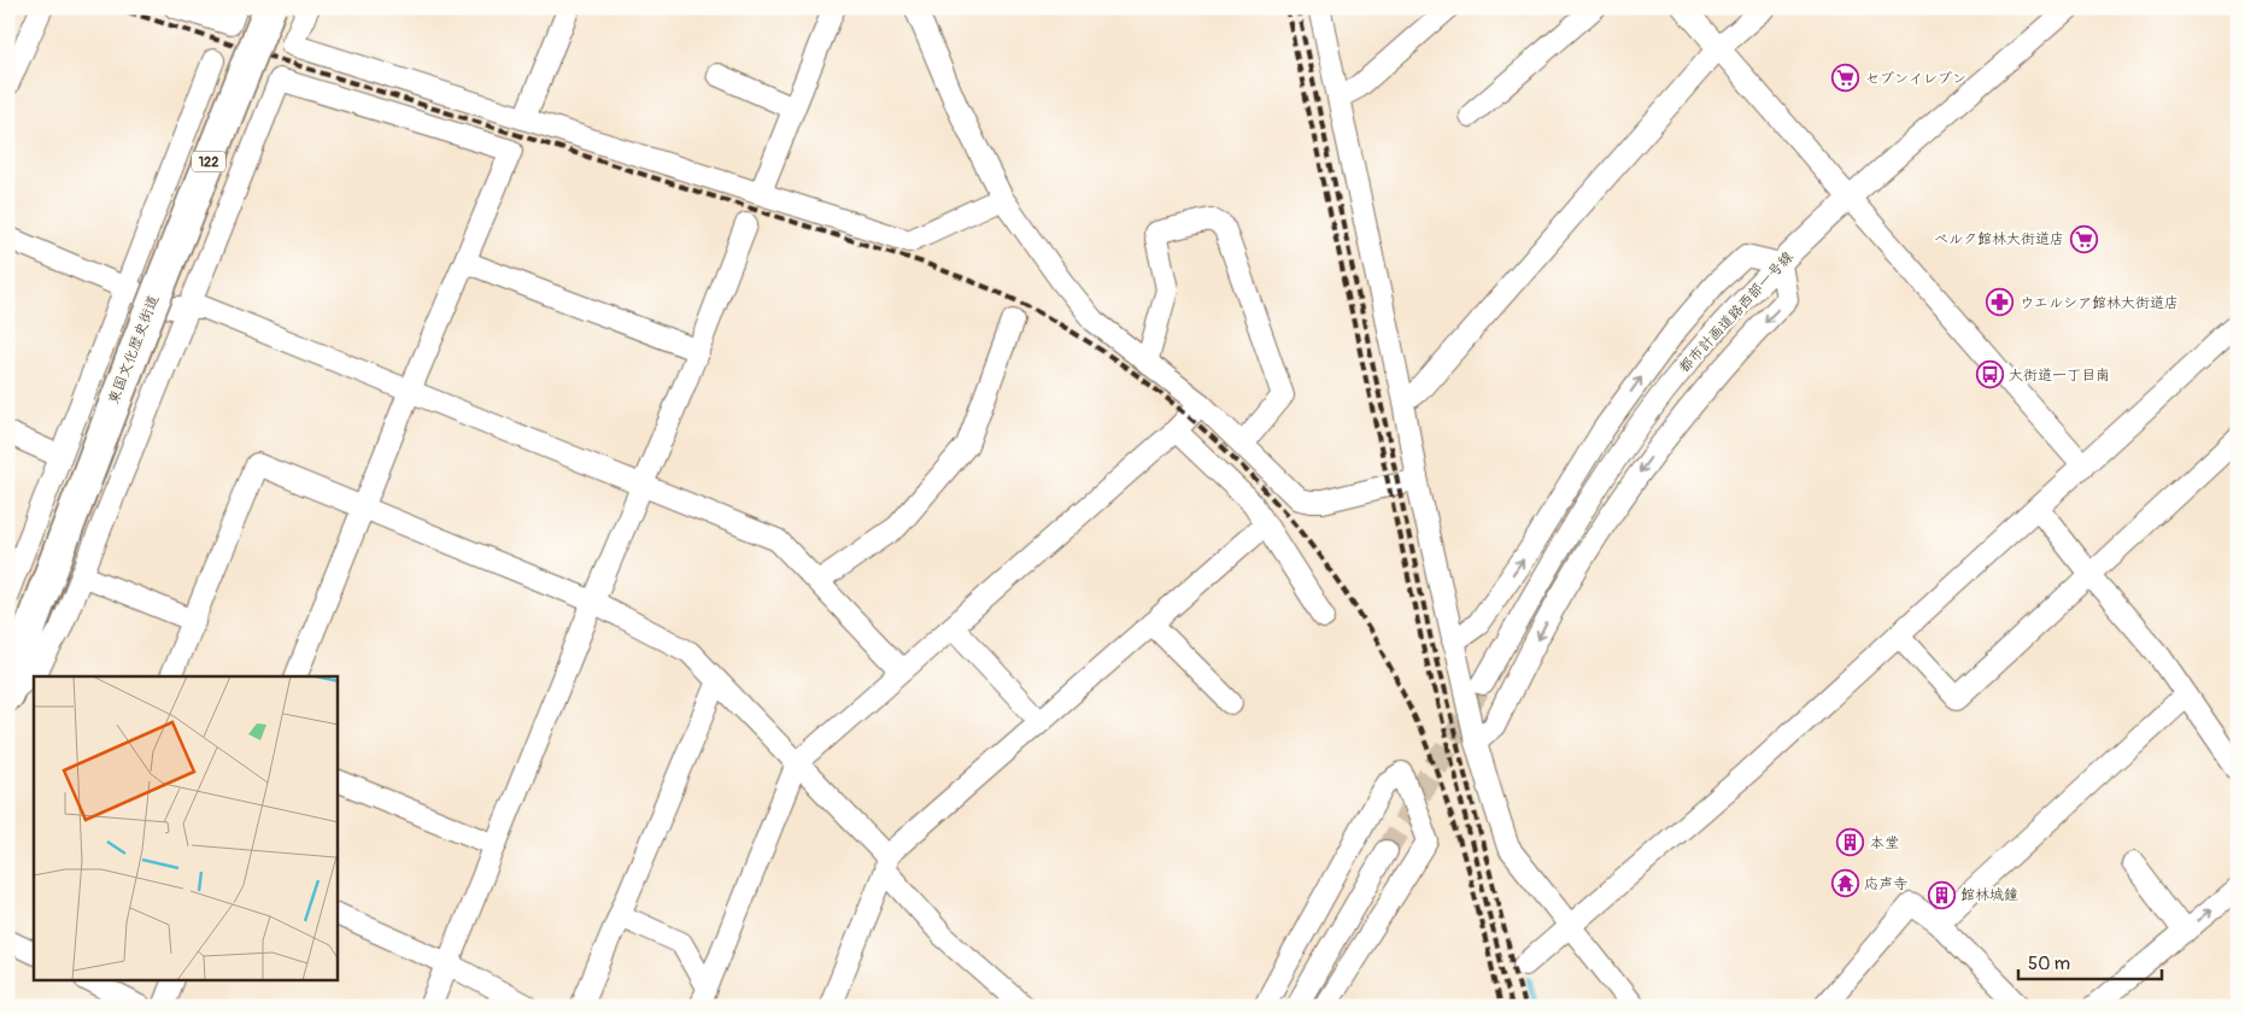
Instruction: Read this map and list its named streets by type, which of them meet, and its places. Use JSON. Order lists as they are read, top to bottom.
{
  "streets": {
    "highway": ["122", "東国文化歴史街道"],
    "street": ["都市計画道路西部一号線"]
  },
  "places": {
    "supermarket": ["セブンイレブン", "ベルク館林大街道店"],
    "pharmacy": ["ウエルシア館林大街道店"],
    "bus stop": ["大街道一丁目南"],
    "building": ["本堂", "館林城鐘"],
    "temple": ["応声寺"]
  },
  "scale_bar": "50 m"
}
